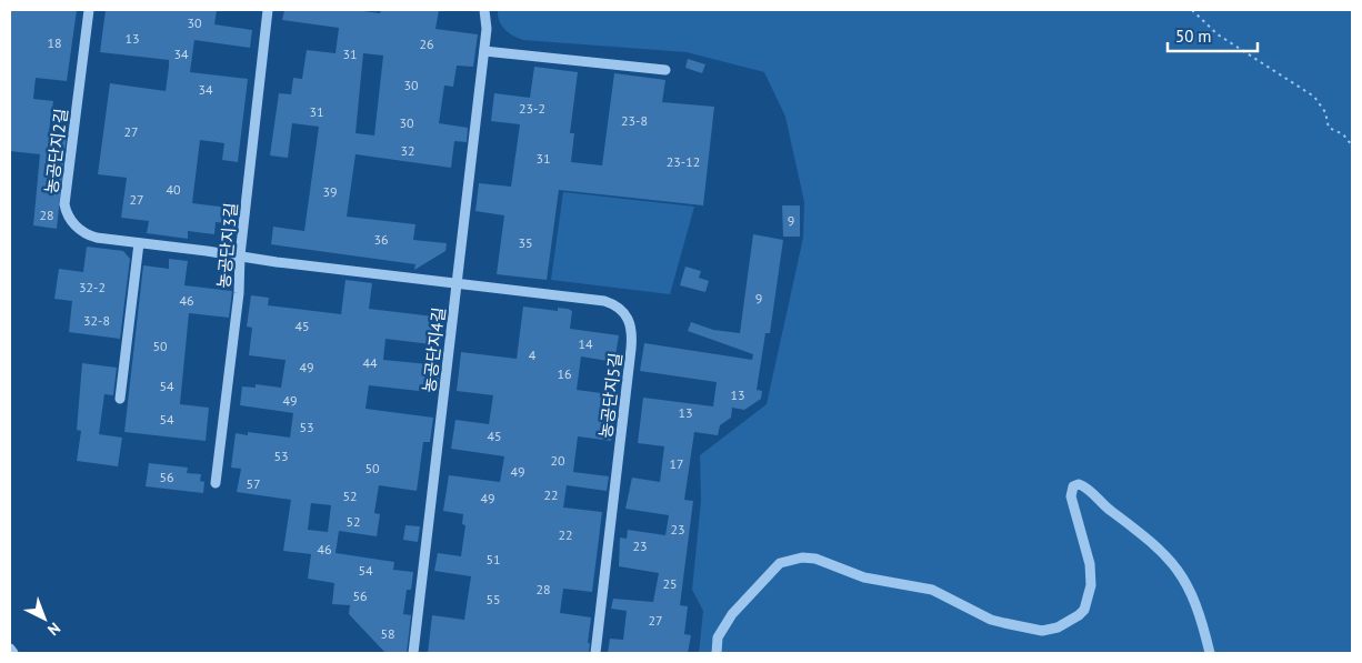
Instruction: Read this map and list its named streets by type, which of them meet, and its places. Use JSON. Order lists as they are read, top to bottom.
{
  "streets": {
    "street": [
      "농공단지2길",
      "농공단지3길",
      "농공단지4길",
      "농공단지5길"
    ]
  },
  "crossings": [
    ["농공단지2길", "농공단지3길"],
    ["농공단지2길", "농공단지4길"],
    ["농공단지2길", "농공단지5길"],
    ["농공단지4길", "농공단지5길"]
  ],
  "house_numbers": [
    "30",
    "13",
    "18",
    "26",
    "34",
    "31",
    "30",
    "34",
    "23-2",
    "31",
    "23-8",
    "30",
    "27",
    "32",
    "31",
    "23-12",
    "40",
    "39",
    "27",
    "28",
    "9",
    "36",
    "35",
    "32-2",
    "9",
    "46",
    "32-8",
    "45",
    "14",
    "50",
    "4",
    "44",
    "49",
    "16",
    "54",
    "13",
    "49",
    "13",
    "54",
    "53",
    "45",
    "53",
    "20",
    "17",
    "50",
    "49",
    "56",
    "57",
    "22",
    "52",
    "49",
    "52",
    "23",
    "22",
    "23",
    "46",
    "51",
    "54",
    "25",
    "28",
    "56",
    "55",
    "27",
    "58"
  ],
  "scale_bar": "50 m",
  "north": "bottom right"
}
